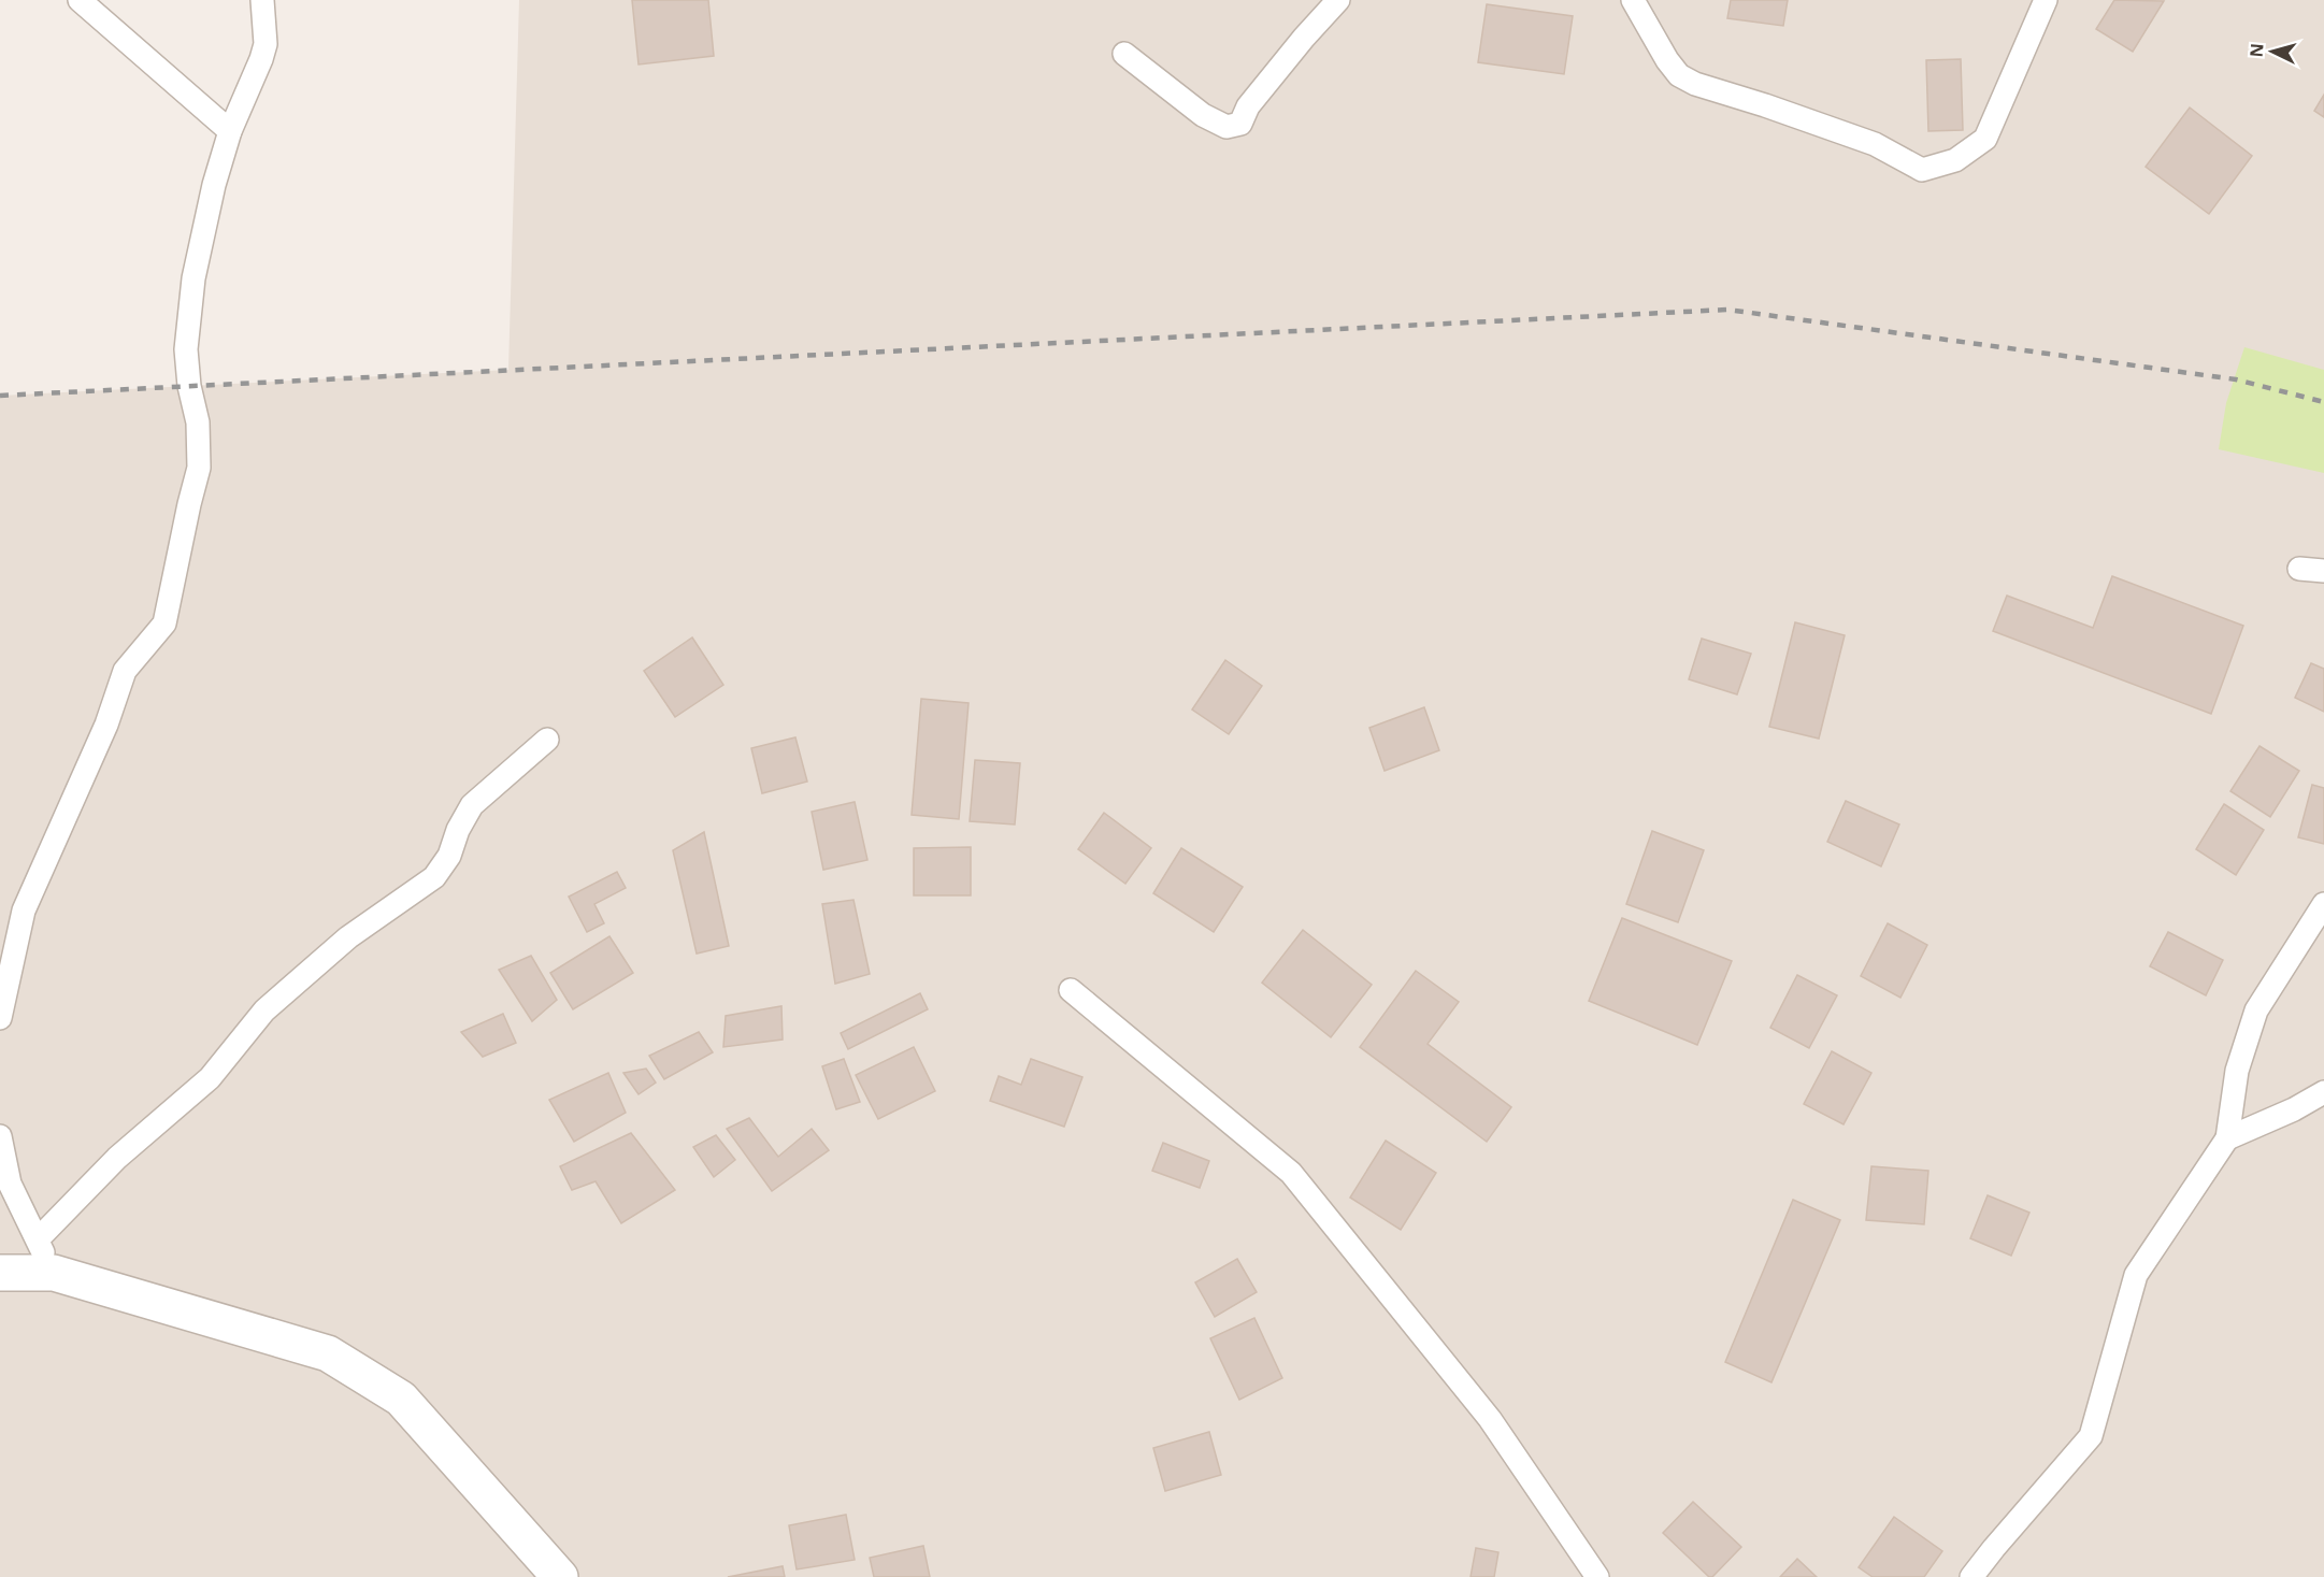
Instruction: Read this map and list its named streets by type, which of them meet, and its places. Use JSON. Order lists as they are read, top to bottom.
{
  "north": "left"
}
